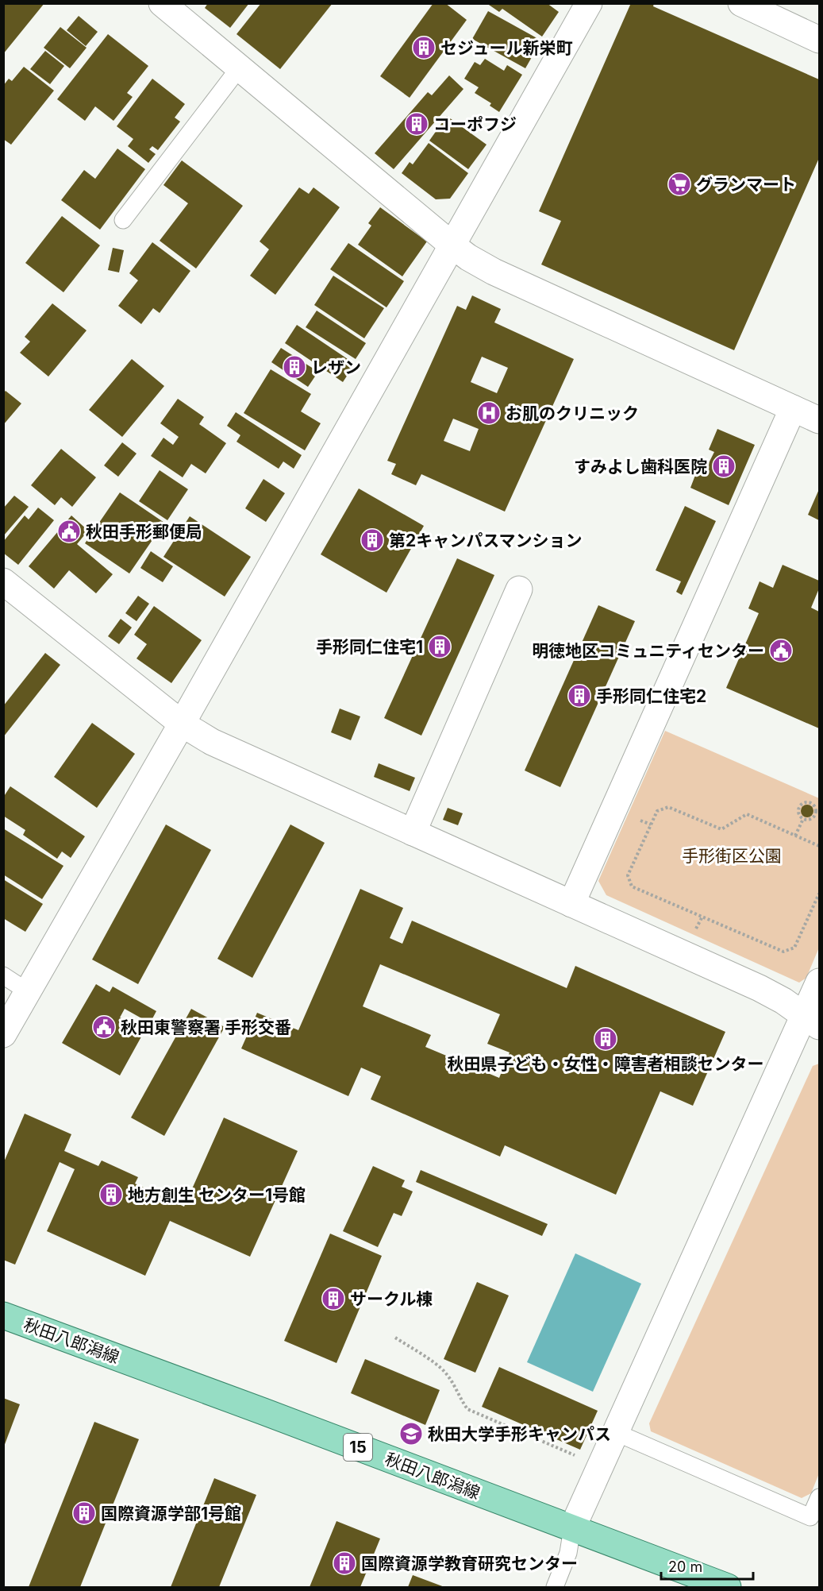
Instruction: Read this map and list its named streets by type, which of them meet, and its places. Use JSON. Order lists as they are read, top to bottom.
{
  "streets": {
    "main road": ["秋田八郎潟線", "15"]
  },
  "parks": ["手形街区公園"],
  "places": {
    "building": [
      "セジュール新栄町",
      "コーポフジ",
      "レザン",
      "すみよし歯科医院",
      "第2キャンパスマンション",
      "手形同仁住宅1",
      "手形同仁住宅2",
      "秋田県子ども・女性・障害者相談センター",
      "地方創生 センター1号館",
      "サークル棟",
      "国際資源学部1号館",
      "国際資源学教育研究センター"
    ],
    "supermarket": ["グランマート"],
    "hospital": ["お肌のクリニック"],
    "public building": ["秋田手形郵便局", "明徳地区コミュニティセンター", "秋田東警察署 手形交番"],
    "school or university": ["秋田大学手形キャンパス"]
  },
  "scale_bar": "20 m"
}
